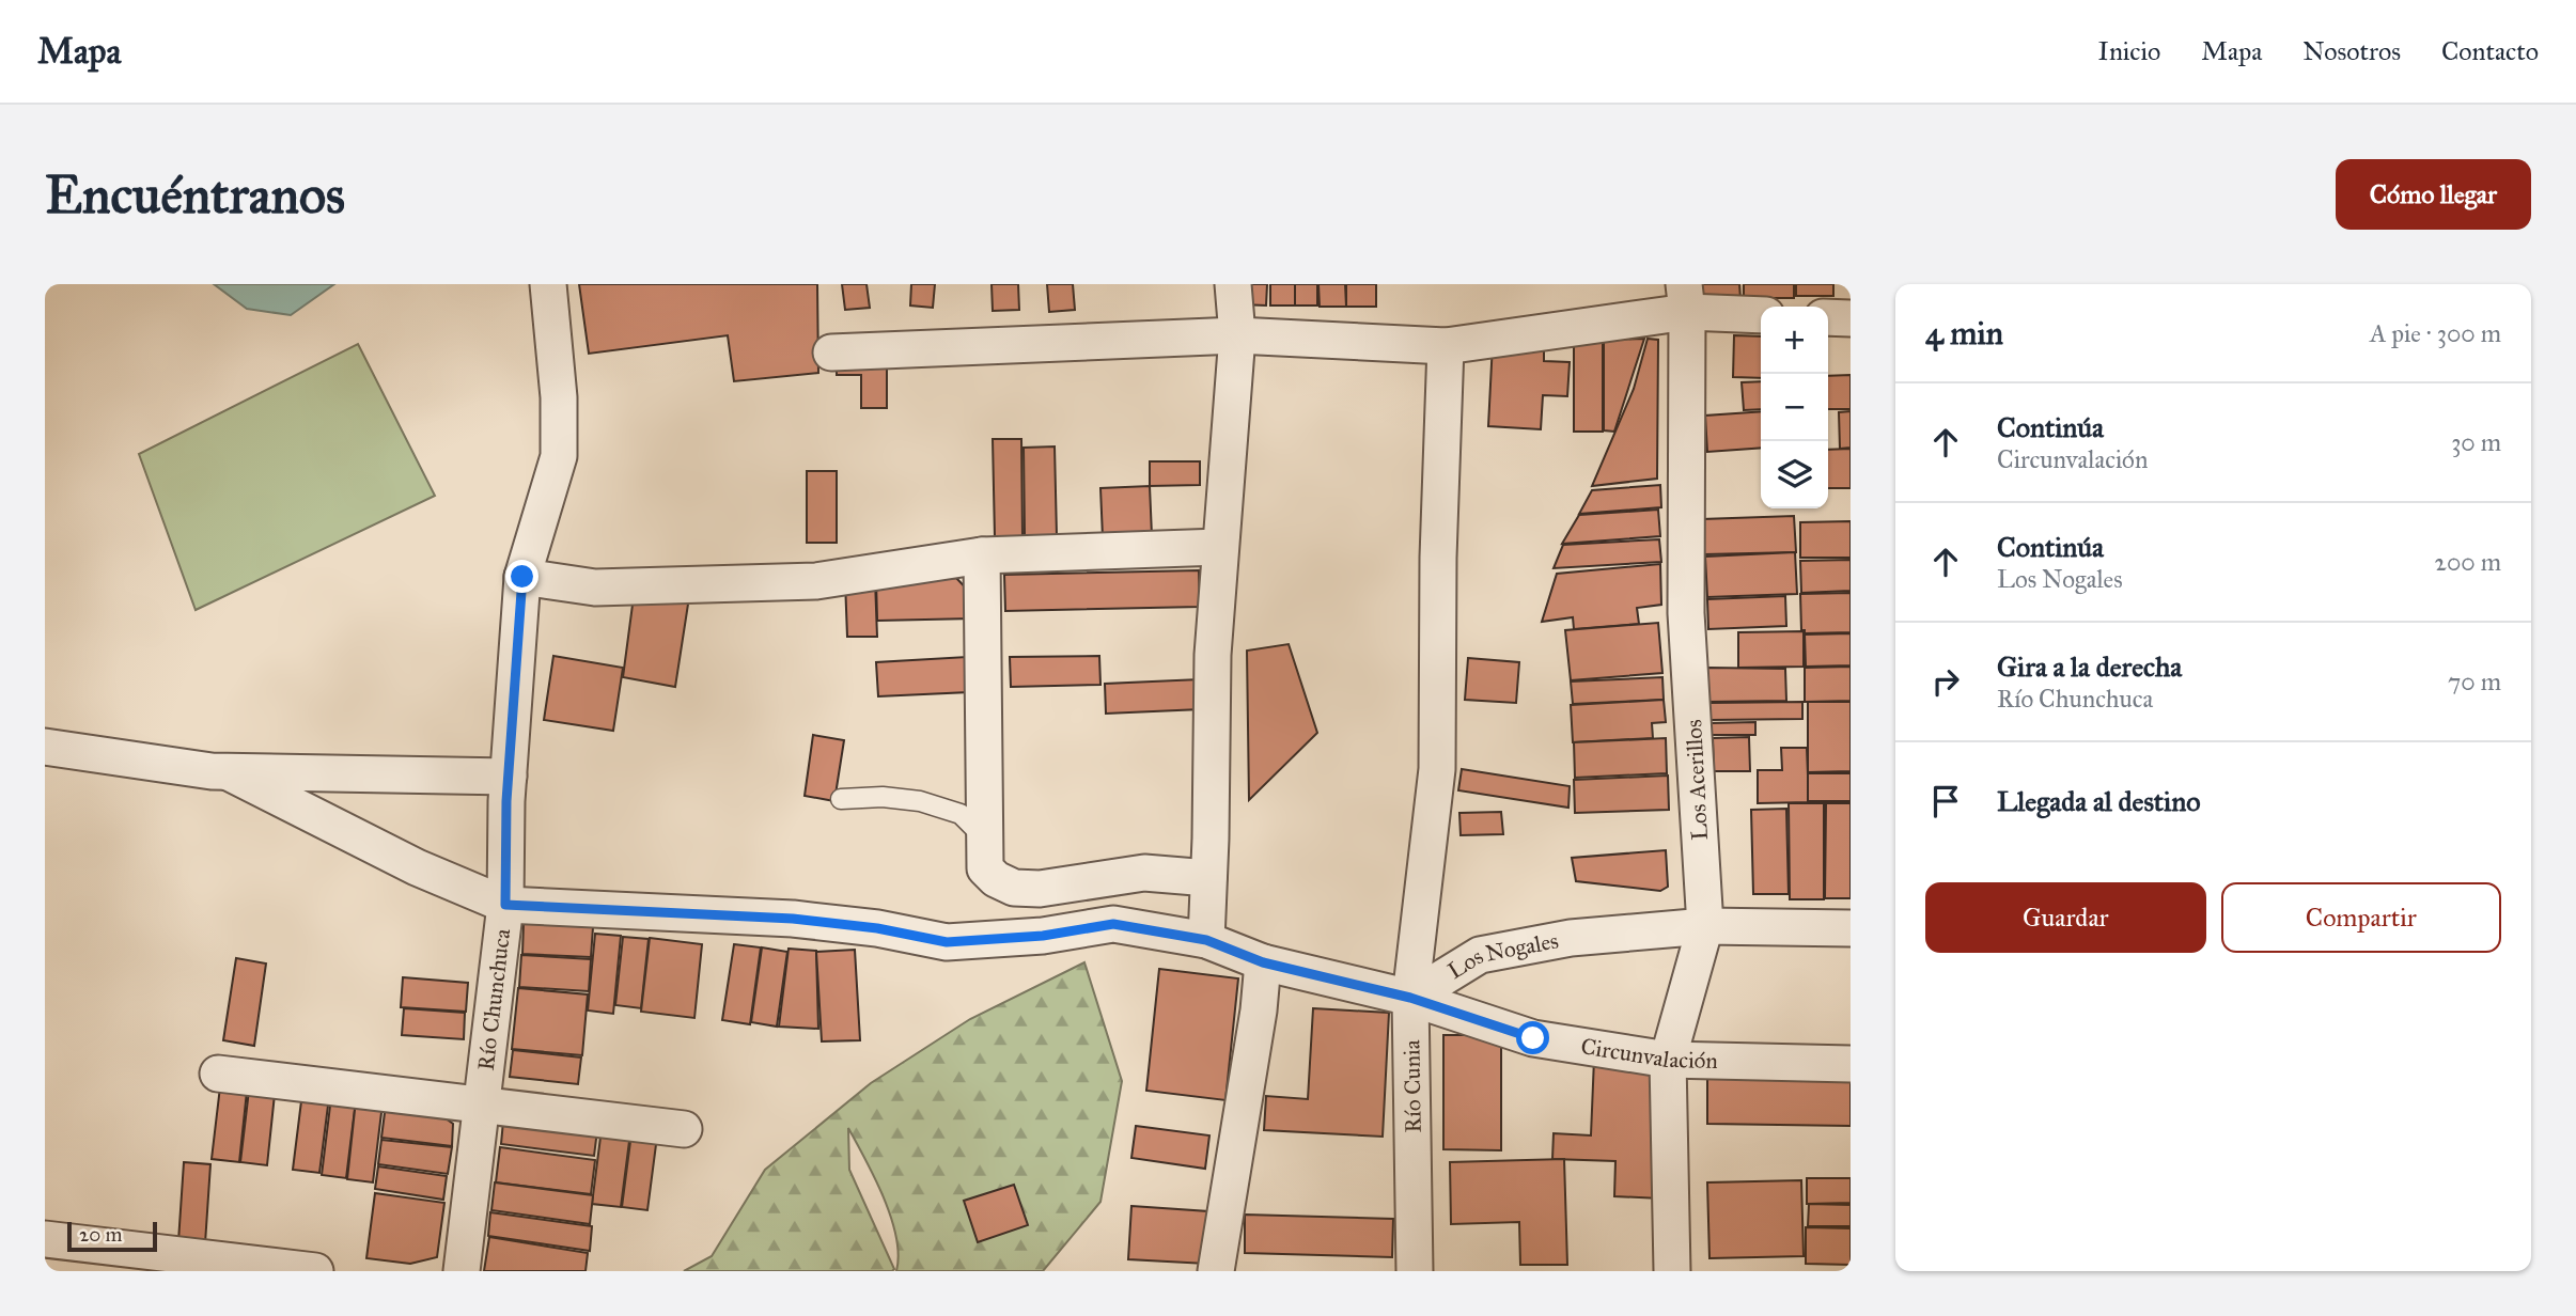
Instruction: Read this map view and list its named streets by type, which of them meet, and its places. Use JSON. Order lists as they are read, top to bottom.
{
  "streets": {
    "street": [
      "Los Acerillos",
      "Los Nogales",
      "Río Chunchuca",
      "Circunvalación",
      "Río Cunia"
    ]
  },
  "crossings": [
    ["Los Acerillos", "Los Nogales"],
    ["Los Acerillos", "Circunvalación"],
    ["Los Nogales", "Circunvalación"],
    ["Los Nogales", "Río Cunia"],
    ["Circunvalación", "Río Cunia"]
  ],
  "scale_bar": "20 m",
  "page": {
    "header": "Mapa",
    "nav": [
      "Inicio",
      "Mapa",
      "Nosotros",
      "Contacto"
    ],
    "buttons": [
      "Cómo llegar",
      ["Guardar", "Compartir"]
    ],
    "title": "Encuéntranos",
    "heading": ["4 min", "A pie · 300 m"],
    "map_buttons": ["+", "−"],
    "list": [
      ["Continúa", "Circunvalación", "30 m"],
      ["Continúa", "Los Nogales", "200 m"],
      ["Gira a la derecha", "Río Chunchuca", "70 m"],
      "Llegada al destino"
    ],
    "scale": "20 m"
  }
}
